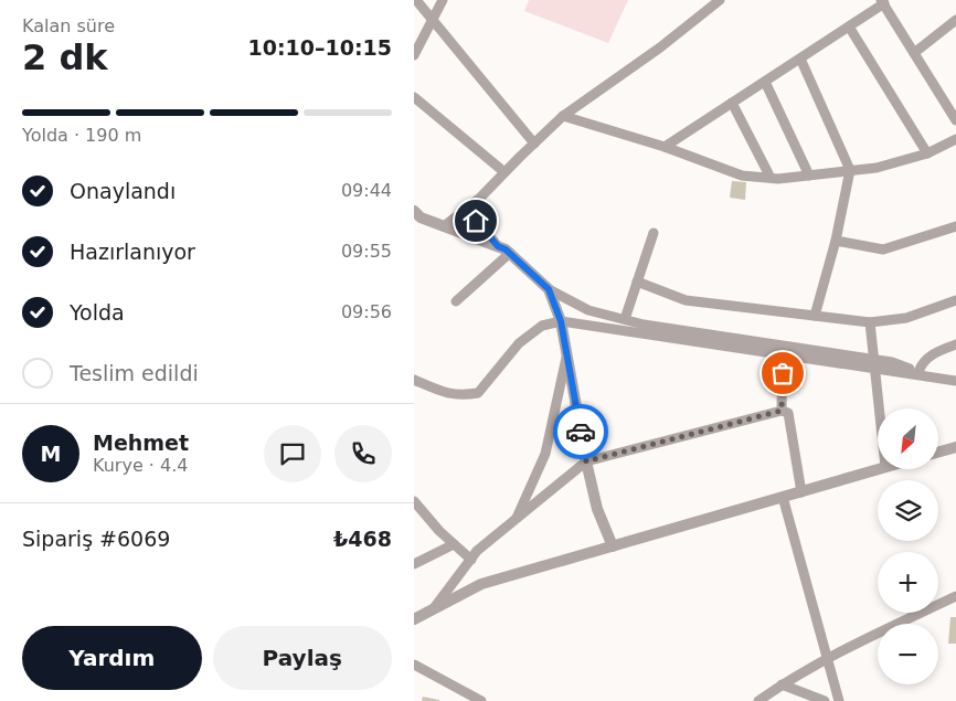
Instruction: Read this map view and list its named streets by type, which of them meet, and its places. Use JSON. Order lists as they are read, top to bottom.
{
  "north": "bottom left",
  "page": {
    "heading": ["2 dk", "Kalan süre", "10:10–10:15"],
    "panel": [
      "Mehmet",
      "Kurye · 4.4",
      "Sipariş #6069",
      "₺468"
    ],
    "bar": "Yolda · 190 m",
    "list": [
      ["Onaylandı", "09:44"],
      ["Hazırlanıyor", "09:55"],
      ["Yolda", "09:56"],
      "Teslim edildi"
    ],
    "map_buttons": ["+", "−"],
    "round": "M",
    "buttons": ["Yardım", "Paylaş"]
  }
}
